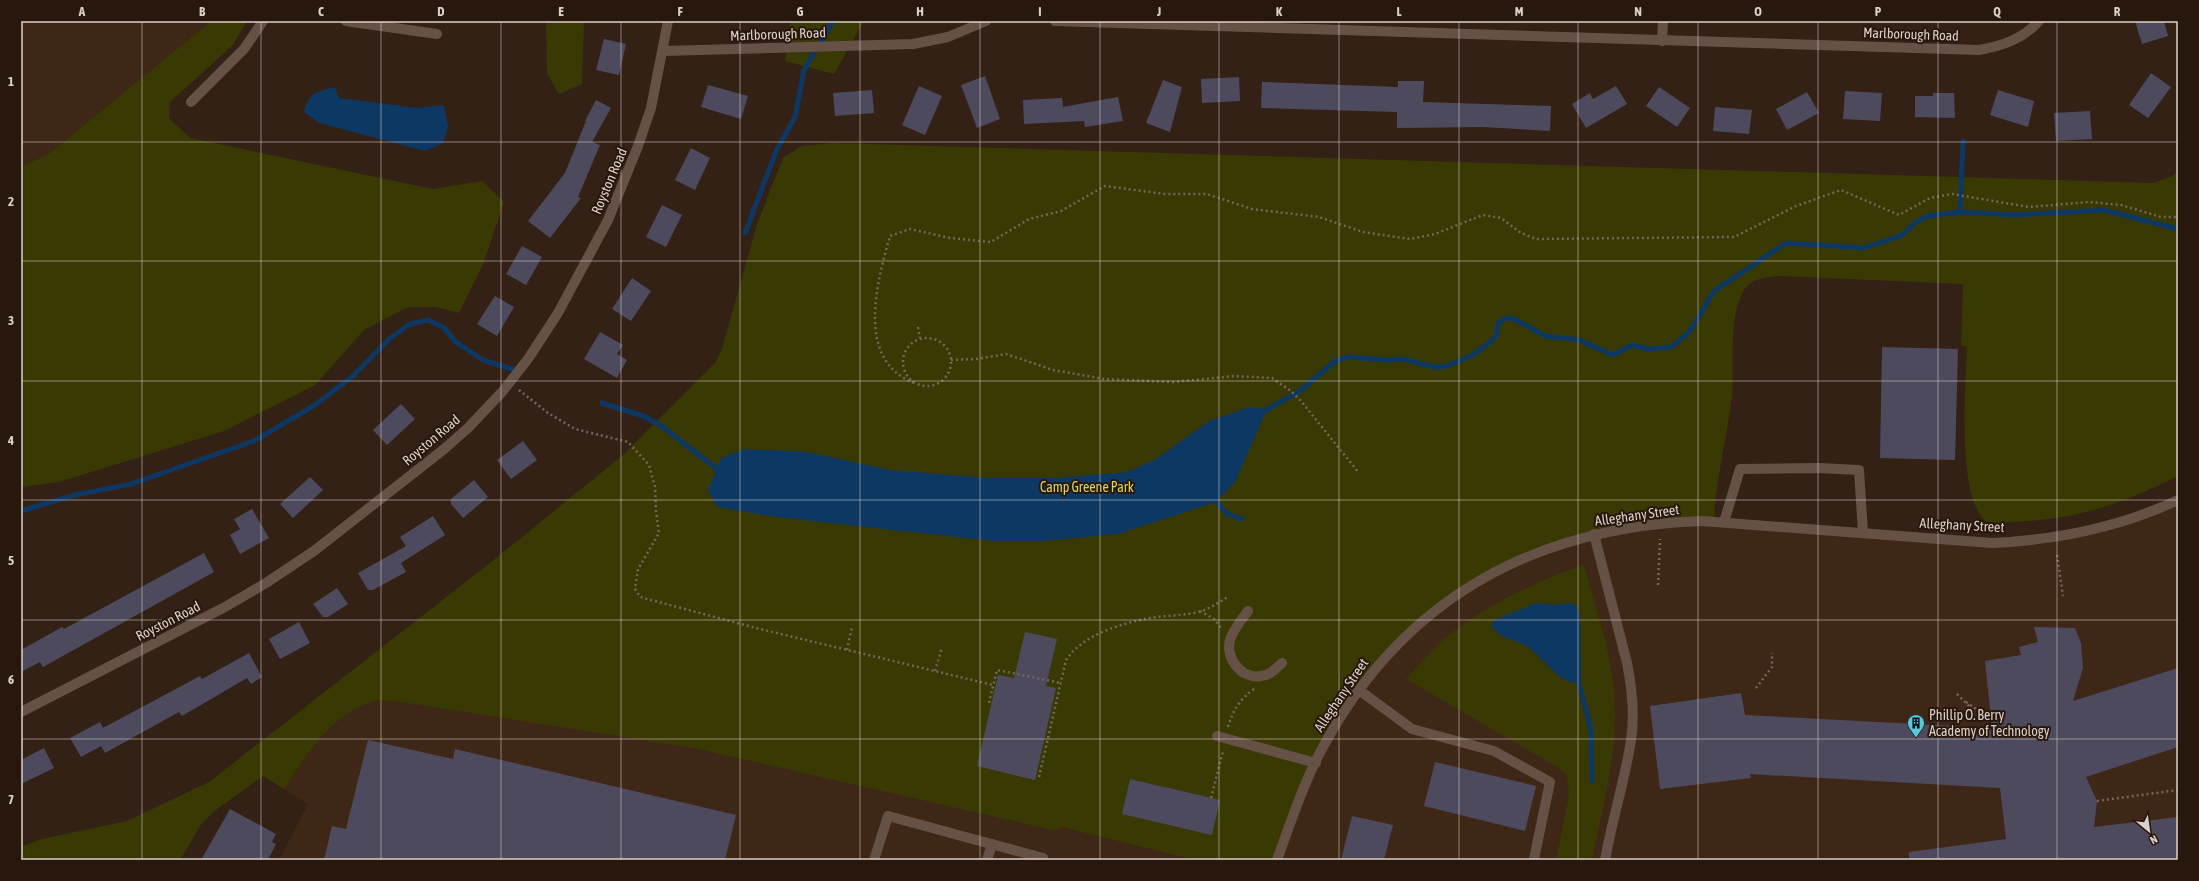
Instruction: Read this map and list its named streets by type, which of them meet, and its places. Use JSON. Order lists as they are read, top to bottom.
{
  "streets": {
    "street": ["Marlborough Road", "Royston Road", "Alleghany Street"]
  },
  "crossings": [
    ["Marlborough Road", "Royston Road"]
  ],
  "parks": ["Camp Greene Park"],
  "places": {
    "building": ["Phillip O. Berry Academy of Technology"]
  },
  "north": "bottom right",
  "grid": {
    "columns": [
      "A",
      "B",
      "C",
      "D",
      "E",
      "F",
      "G",
      "H",
      "I",
      "J",
      "K",
      "L",
      "M",
      "N",
      "O",
      "P",
      "Q",
      "R"
    ],
    "rows": [
      "1",
      "2",
      "3",
      "4",
      "5",
      "6",
      "7"
    ]
  }
}
